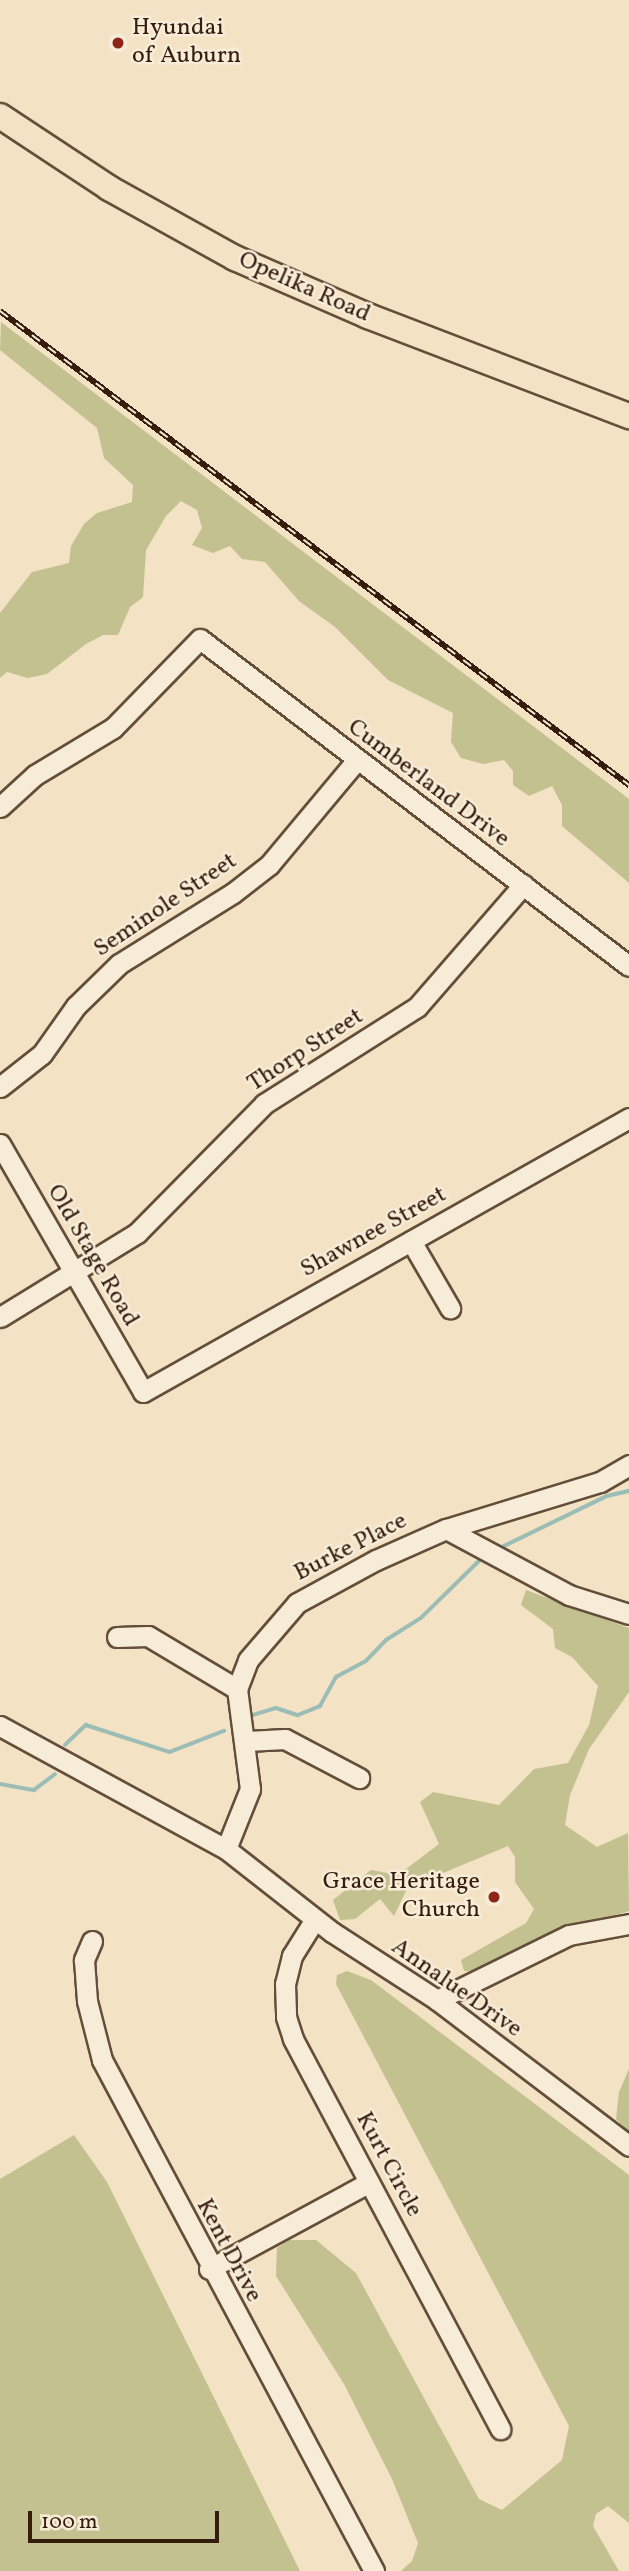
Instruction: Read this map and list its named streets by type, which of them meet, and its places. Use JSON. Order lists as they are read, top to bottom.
{
  "streets": {
    "main road": ["Opelika Road"],
    "street": [
      "Cumberland Drive",
      "Seminole Street",
      "Thorp Street",
      "Shawnee Street",
      "Old Stage Road",
      "Burke Place",
      "Annalue Drive",
      "Kurt Circle",
      "Kent Drive"
    ]
  },
  "crossings": [
    ["Cumberland Drive", "Seminole Street"],
    ["Cumberland Drive", "Thorp Street"],
    ["Thorp Street", "Old Stage Road"],
    ["Shawnee Street", "Old Stage Road"],
    ["Annalue Drive", "Kurt Circle"]
  ],
  "places": ["Hyundai of Auburn", "Grace Heritage Church"],
  "scale_bar": "100 m"
}
